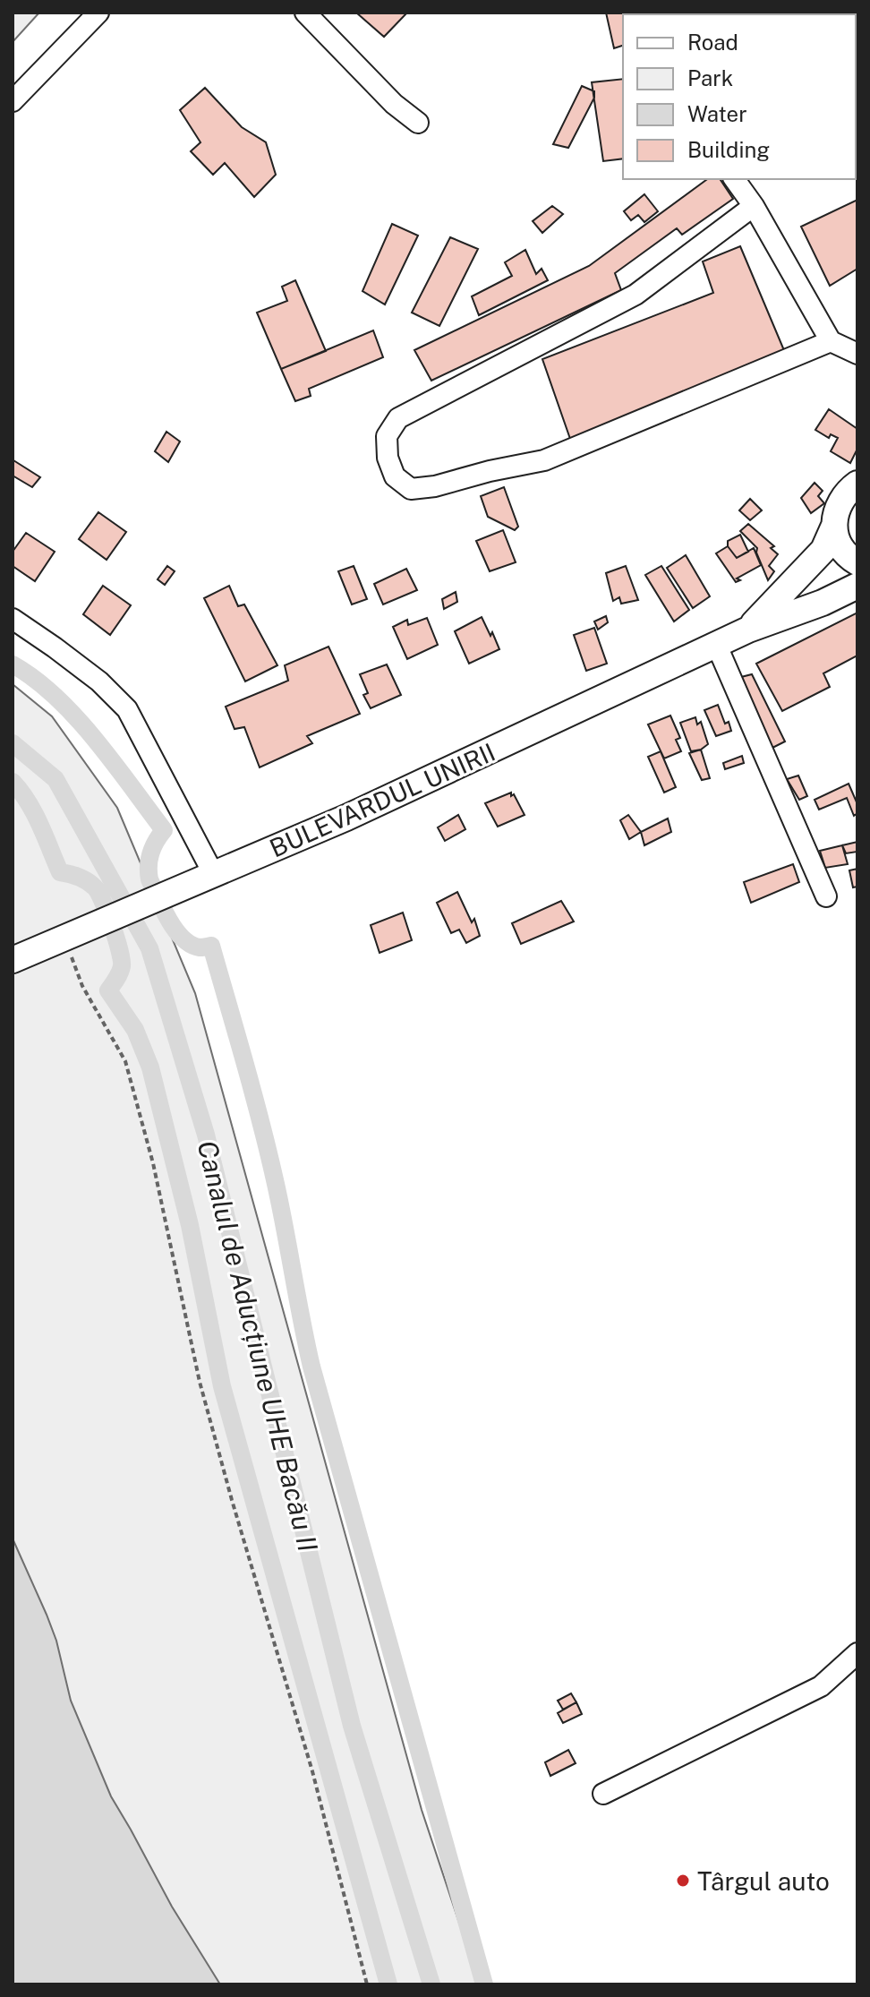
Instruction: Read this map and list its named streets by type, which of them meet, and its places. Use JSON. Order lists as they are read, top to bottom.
{
  "streets": {
    "main road": ["BULEVARDUL UNIRII"]
  },
  "water": ["Canalul de Aducțiune UHE Bacău II"],
  "places": ["Târgul auto"],
  "legend": [
    "Road",
    "Park",
    "Water",
    "Building"
  ]
}
